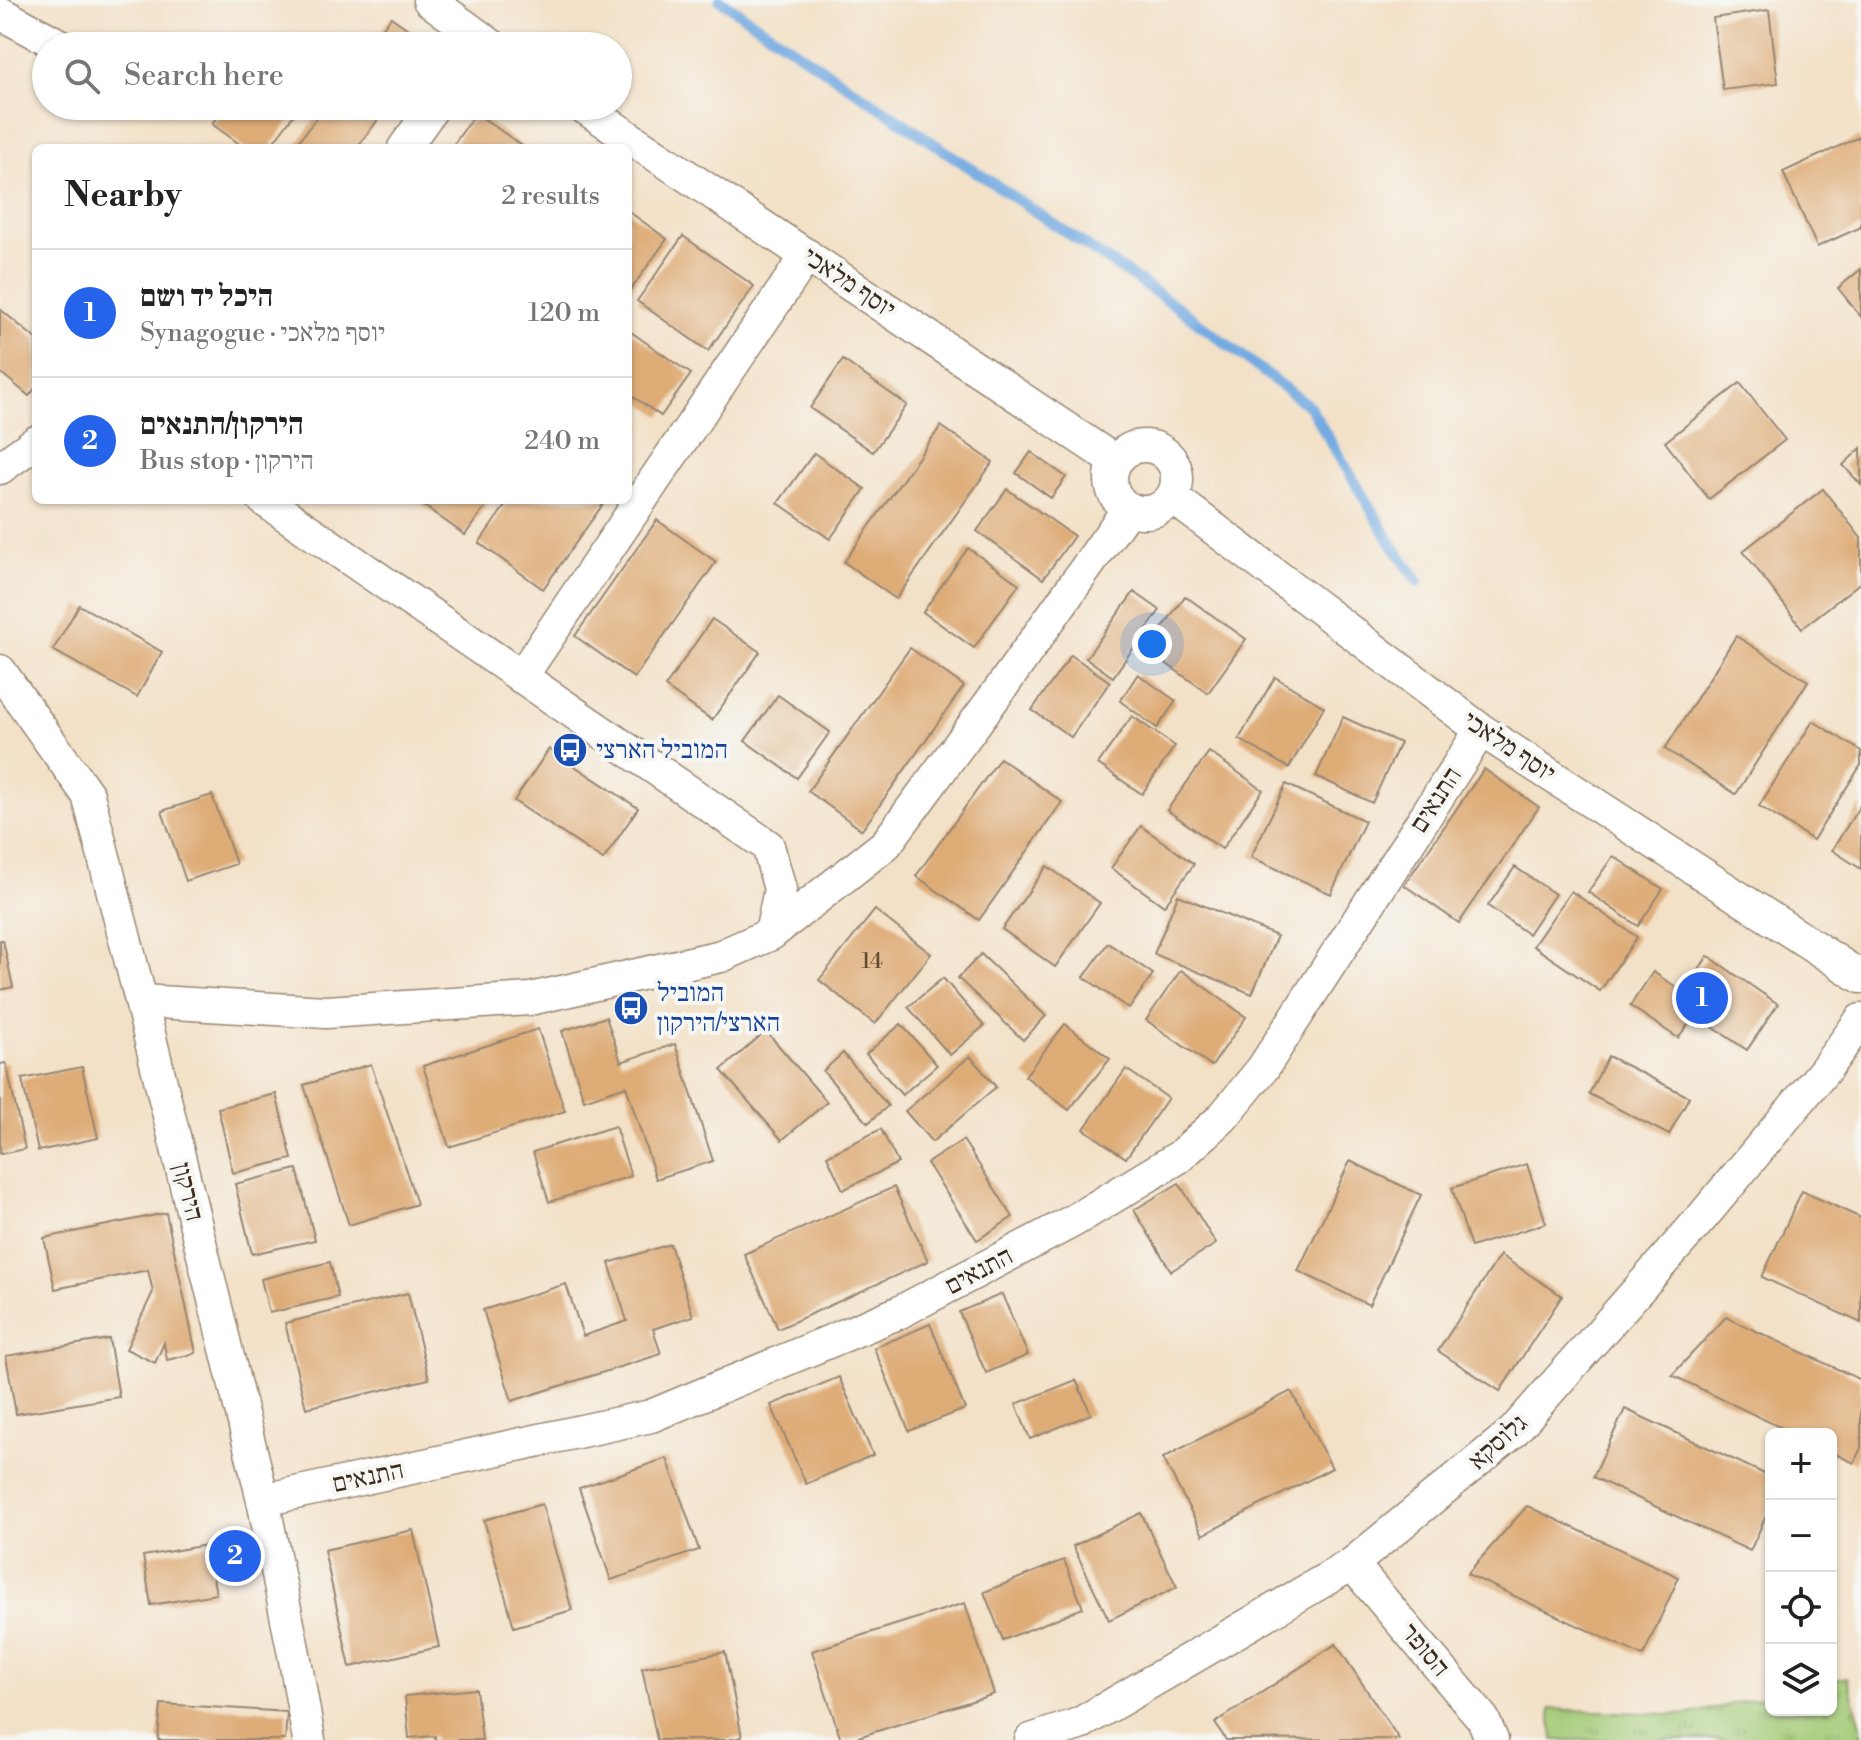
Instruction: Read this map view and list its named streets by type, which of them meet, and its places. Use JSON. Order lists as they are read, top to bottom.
{
  "streets": {
    "street": [
      "יוסף מלאכי",
      "התנאים",
      "הירקון",
      "גלוסקא",
      "הסופר"
    ]
  },
  "crossings": [
    ["יוסף מלאכי", "התנאים"],
    ["התנאים", "הירקון"],
    ["גלוסקא", "הסופר"]
  ],
  "places": {
    "bus stop": ["המוביל הארצי", "המוביל הארצי/הירקון"]
  },
  "house_numbers": ["14"],
  "page": {
    "search": "Search here",
    "heading": ["Nearby", "2 results"],
    "list": [
      {
        "mark": "1",
        "name": "היכל יד ושם",
        "note": "Synagogue · יוסף מלאכי",
        "value": "120 m"
      },
      {
        "mark": "2",
        "name": "הירקון/התנאים",
        "note": "Bus stop · הירקון",
        "value": "240 m"
      }
    ],
    "pins": ["1", "2"],
    "map_buttons": ["+", "−"]
  }
}
